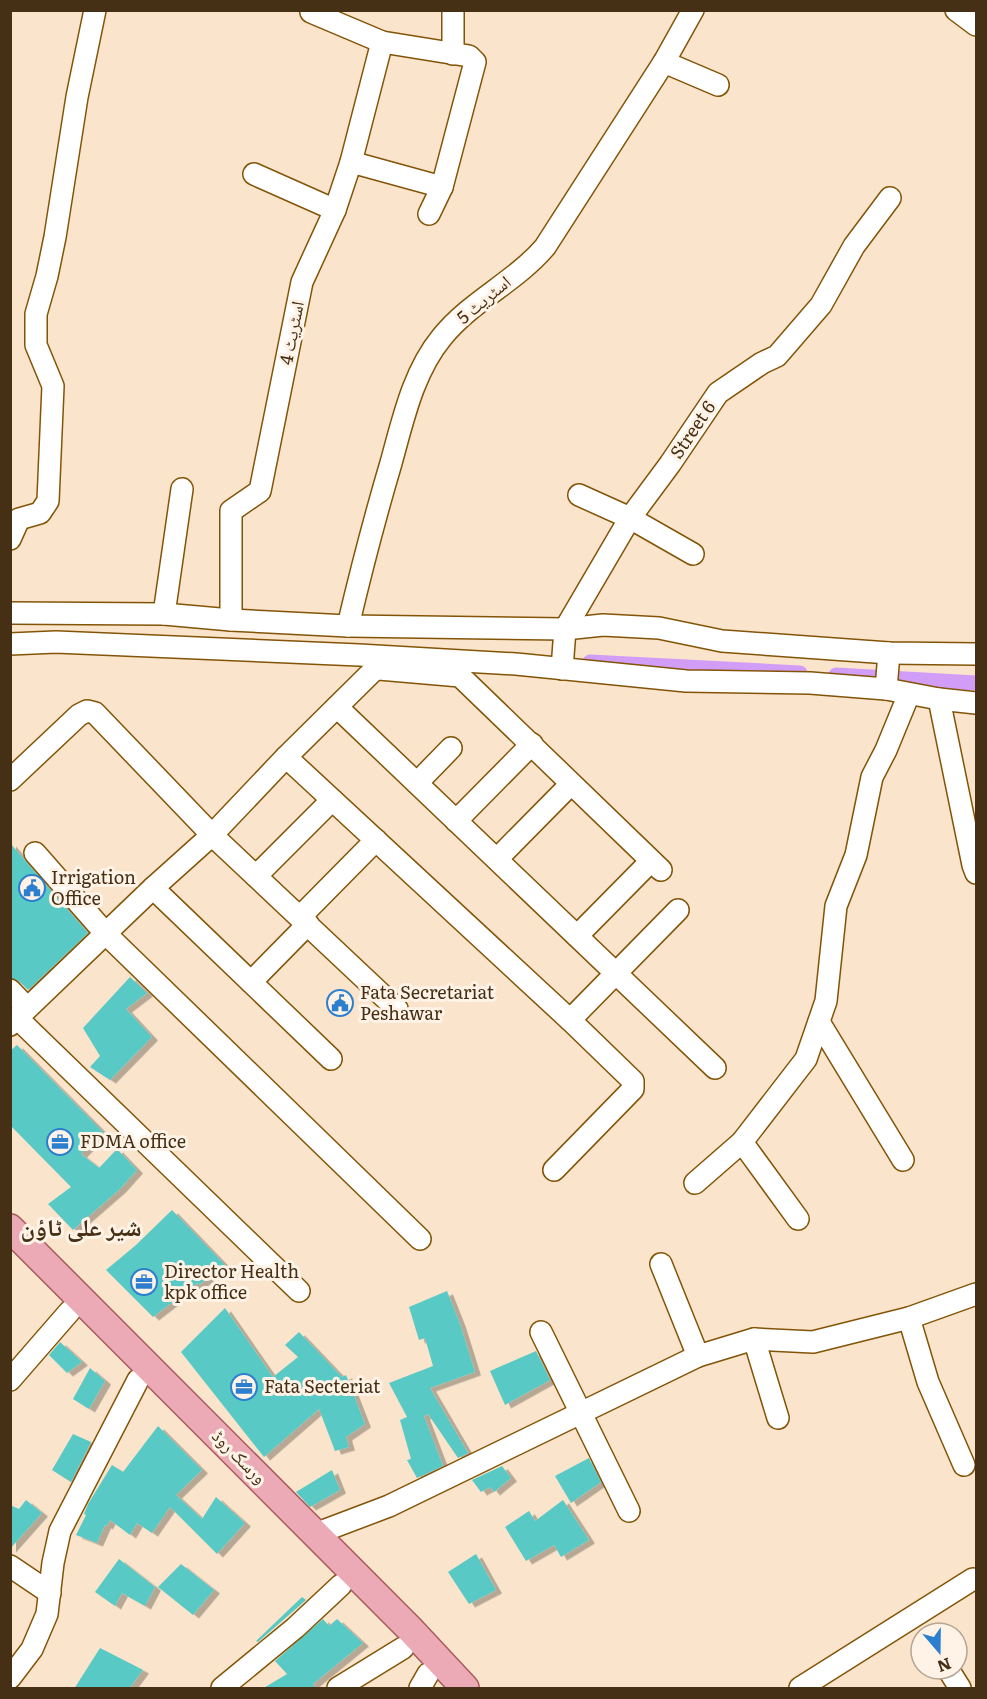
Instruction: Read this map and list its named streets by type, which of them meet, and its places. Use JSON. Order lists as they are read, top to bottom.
{
  "streets": {
    "main road": ["ورسک روڈ"],
    "street": ["اسٹریٹ 5", "اسٹریٹ 4", "Street 6"]
  },
  "districts": ["شیر علی ٹاؤن"],
  "places": {
    "public building": ["Irrigation Office", "Fata Secretariat Peshawar"],
    "office": ["FDMA office", "Director Health kpk office", "Fata Secteriat"]
  },
  "north": "bottom"
}
